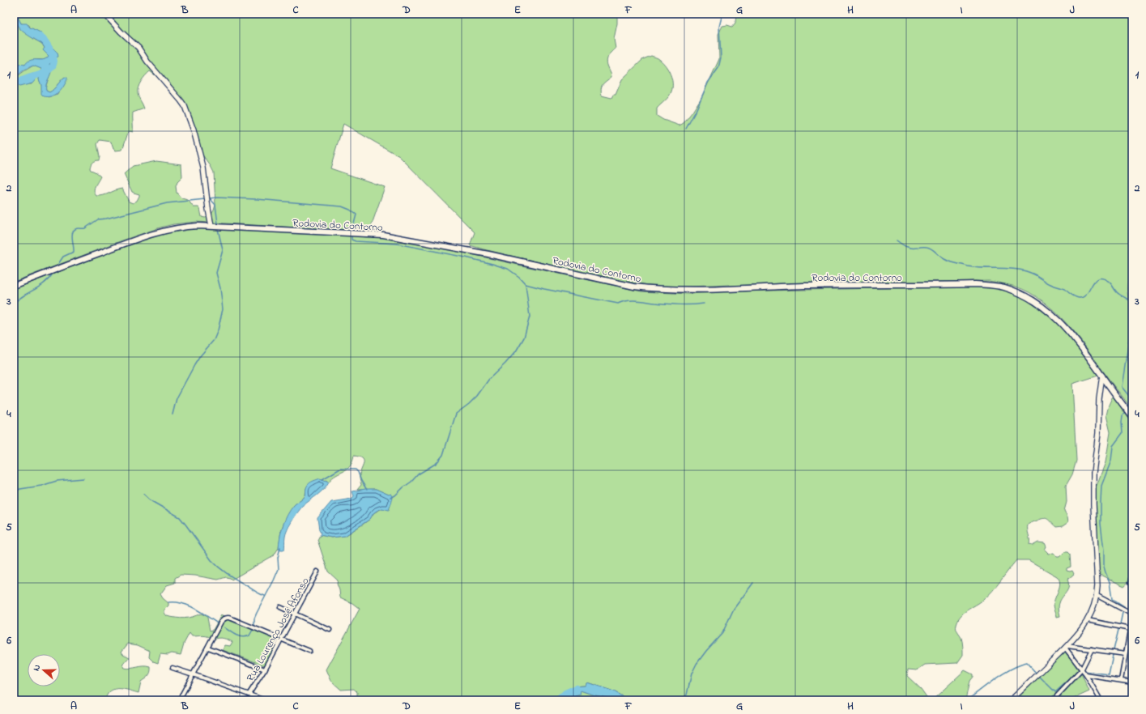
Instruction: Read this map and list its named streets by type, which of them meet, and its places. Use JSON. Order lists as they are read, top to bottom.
{
  "streets": {
    "main road": ["Rodovia do Contorno"],
    "street": ["Rua Lourenço José Afonso"]
  },
  "north": "left",
  "grid": {
    "columns": [
      "A",
      "B",
      "C",
      "D",
      "E",
      "F",
      "G",
      "H",
      "I",
      "J"
    ],
    "rows": [
      "1",
      "2",
      "3",
      "4",
      "5",
      "6"
    ]
  }
}
